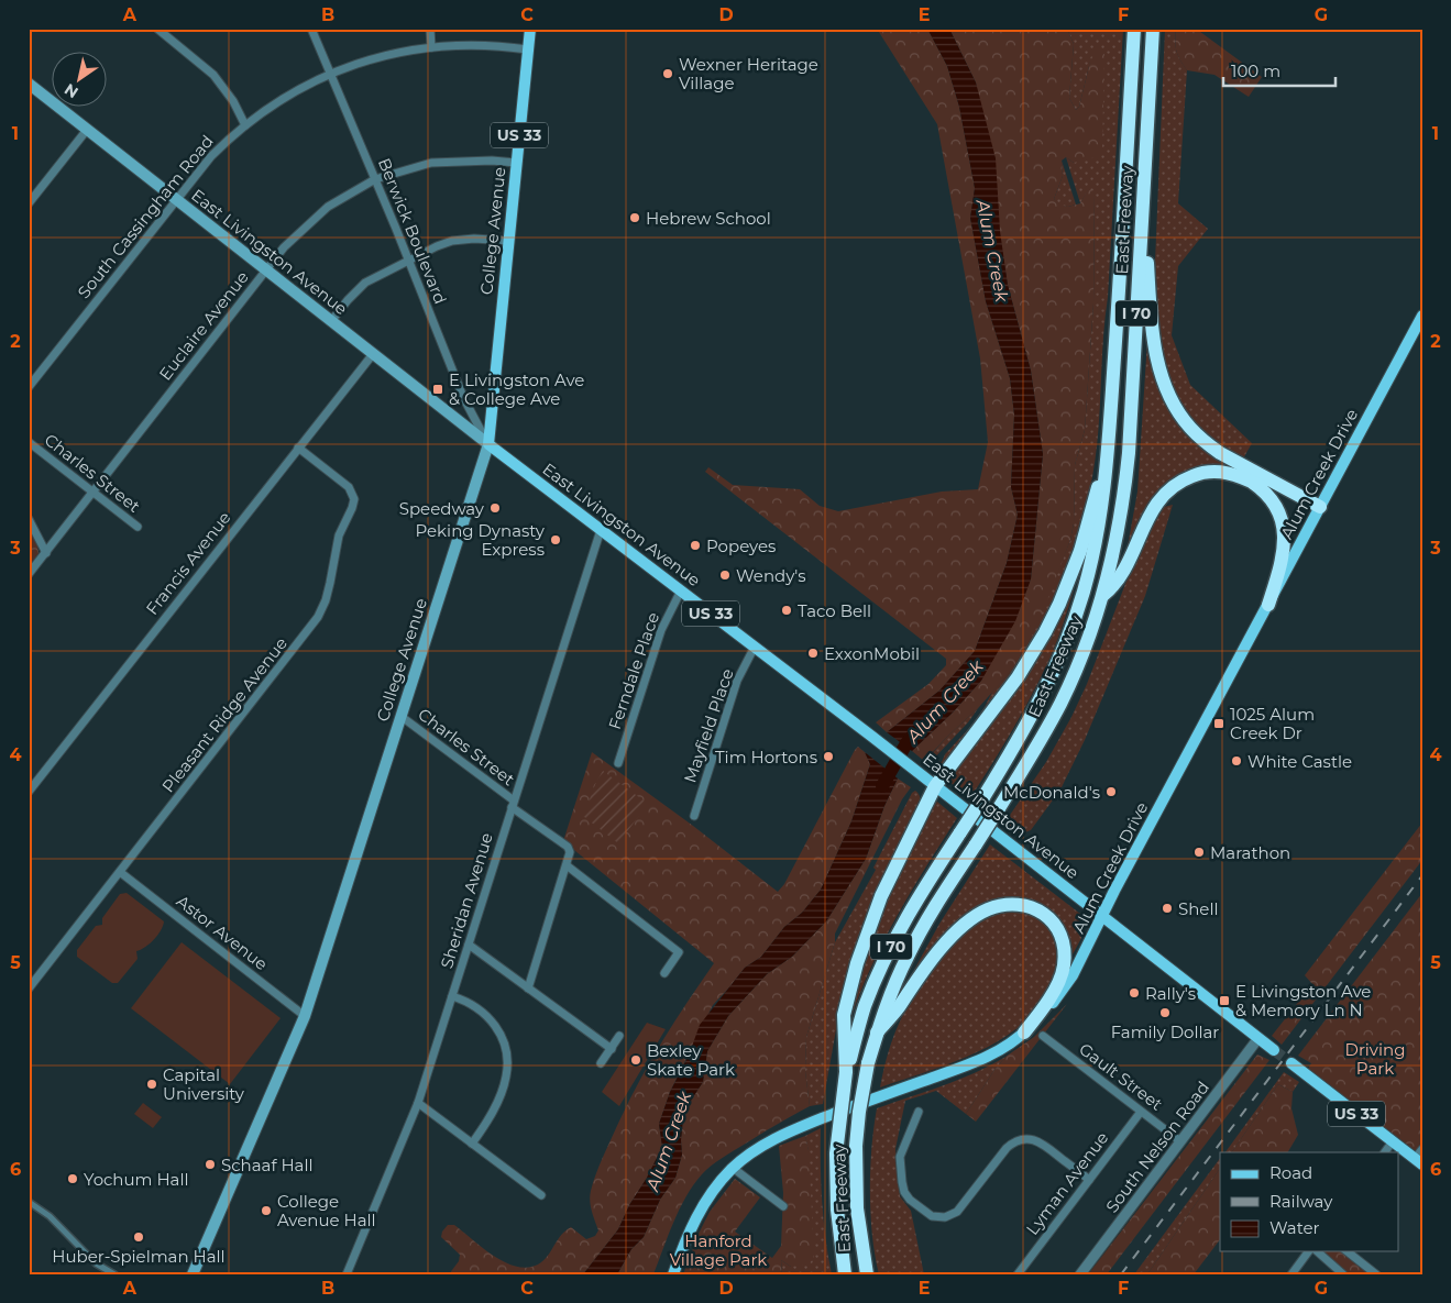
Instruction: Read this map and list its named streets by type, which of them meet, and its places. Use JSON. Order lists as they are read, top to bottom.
{
  "streets": {
    "highway": ["East Freeway", "I 70"],
    "main road": [
      "US 33",
      "College Avenue",
      "East Livingston Avenue",
      "Alum Creek Drive"
    ],
    "street": [
      "South Cassingham Road",
      "Berwick Boulevard",
      "Euclaire Avenue",
      "Charles Street",
      "Francis Avenue",
      "Ferndale Place",
      "Pleasant Ridge Avenue",
      "Mayfield Place",
      "Sheridan Avenue",
      "Astor Avenue",
      "Gault Street",
      "South Nelson Road",
      "Lyman Avenue"
    ]
  },
  "crossings": [
    ["South Cassingham Road", "Berwick Boulevard"],
    ["South Cassingham Road", "College Avenue"],
    ["South Cassingham Road", "East Livingston Avenue"],
    ["Berwick Boulevard", "College Avenue"],
    ["Berwick Boulevard", "East Livingston Avenue"],
    ["Berwick Boulevard", "Euclaire Avenue"],
    ["College Avenue", "East Livingston Avenue"],
    ["College Avenue", "Euclaire Avenue"],
    ["College Avenue", "Charles Street"],
    ["College Avenue", "Astor Avenue"],
    ["East Livingston Avenue", "Euclaire Avenue"],
    ["East Livingston Avenue", "Alum Creek Drive"],
    ["East Livingston Avenue", "Francis Avenue"],
    ["East Livingston Avenue", "Ferndale Place"],
    ["East Livingston Avenue", "Mayfield Place"],
    ["East Livingston Avenue", "Sheridan Avenue"],
    ["East Livingston Avenue", "South Nelson Road"],
    ["Euclaire Avenue", "Charles Street"],
    ["Charles Street", "Sheridan Avenue"],
    ["Francis Avenue", "Pleasant Ridge Avenue"],
    ["Pleasant Ridge Avenue", "Astor Avenue"],
    ["Gault Street", "South Nelson Road"],
    ["Gault Street", "Lyman Avenue"]
  ],
  "water": ["Alum Creek"],
  "parks": ["Driving Park", "Hanford Village Park"],
  "places": {
    "other": [
      "Wexner Heritage Village",
      "Hebrew School",
      "Speedway",
      "Peking Dynasty Express",
      "Popeyes",
      "Wendy's",
      "Taco Bell",
      "ExxonMobil",
      "Tim Hortons",
      "White Castle",
      "McDonald's",
      "Marathon",
      "Shell",
      "Rally's",
      "Family Dollar",
      "Bexley Skate Park",
      "Capital University",
      "Schaaf Hall",
      "Yochum Hall",
      "College Avenue Hall",
      "Huber-Spielman Hall"
    ],
    "transit": ["E Livingston Ave & College Ave", "1025 Alum Creek Dr", "E Livingston Ave & Memory Ln N"]
  },
  "legend": ["Road", "Railway", "Water"],
  "scale_bar": "100 m",
  "north": "bottom left",
  "grid": {
    "columns": [
      "A",
      "B",
      "C",
      "D",
      "E",
      "F",
      "G"
    ],
    "rows": [
      "1",
      "2",
      "3",
      "4",
      "5",
      "6"
    ]
  }
}
